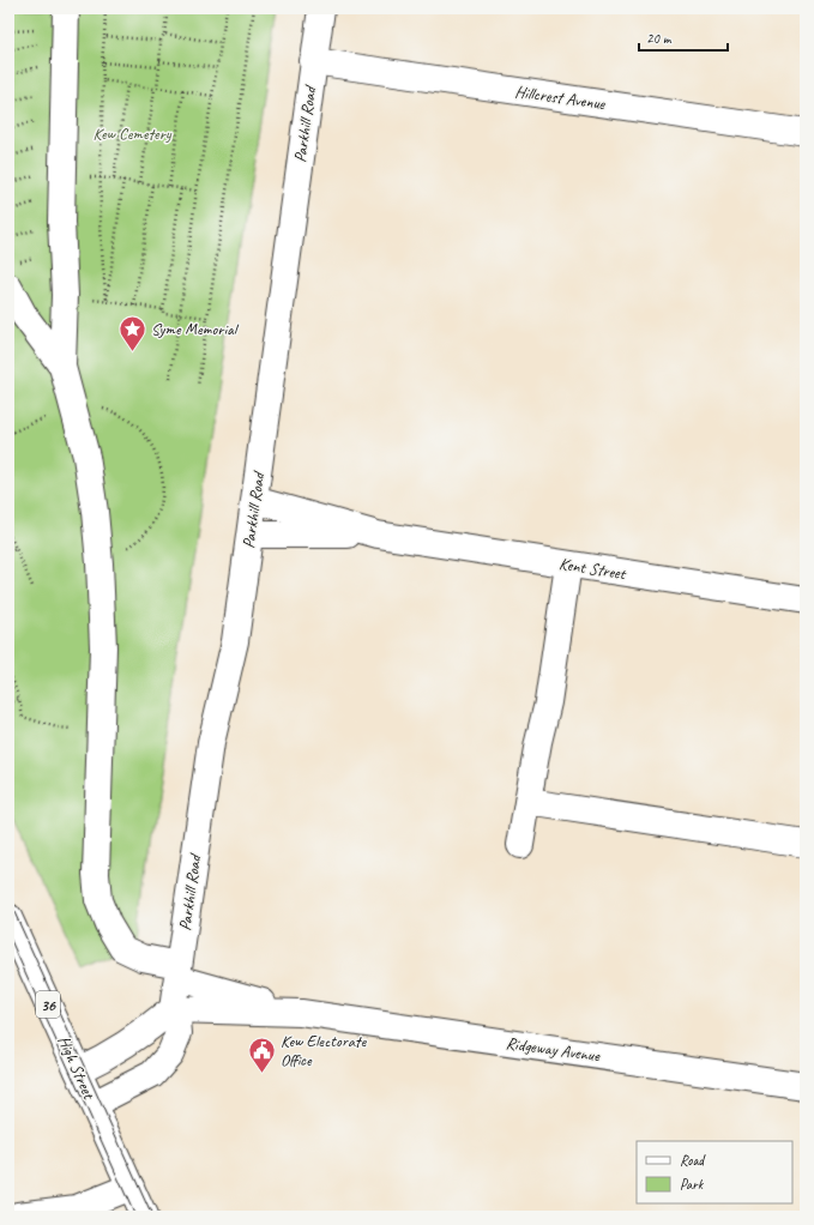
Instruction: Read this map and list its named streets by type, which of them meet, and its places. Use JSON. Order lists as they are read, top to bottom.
{
  "streets": {
    "street": [
      "Hillcrest Avenue",
      "Parkhill Road",
      "Kent Street",
      "36",
      "Ridgeway Avenue",
      "High Street"
    ]
  },
  "crossings": [
    ["Hillcrest Avenue", "Parkhill Road"],
    ["Parkhill Road", "Kent Street"],
    ["Parkhill Road", "Ridgeway Avenue"],
    ["Parkhill Road", "High Street"]
  ],
  "parks": ["Kew Cemetery"],
  "places": {
    "place": ["Syme Memorial"],
    "public building": ["Kew Electorate Office"]
  },
  "legend": ["Road", "Park"],
  "scale_bar": "20 m"
}
